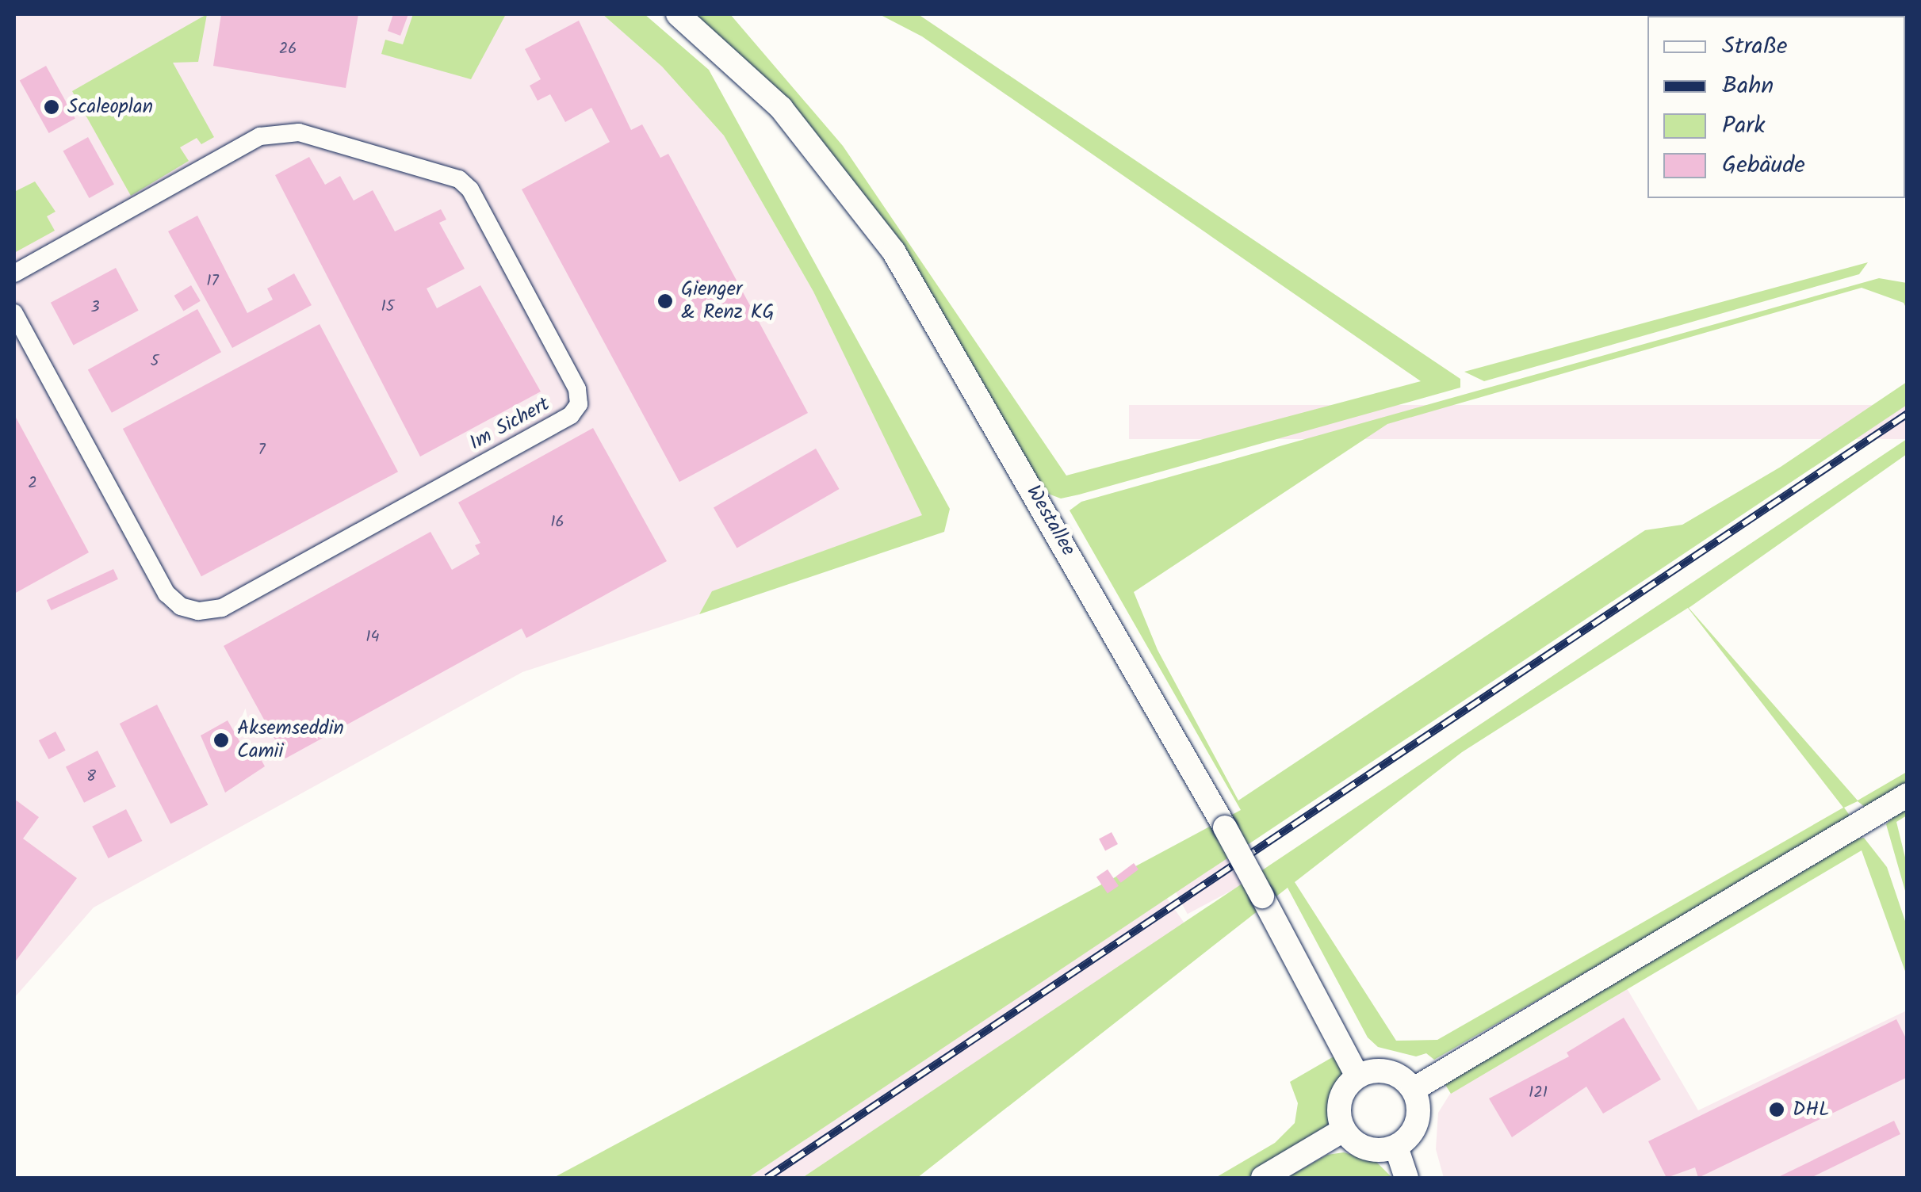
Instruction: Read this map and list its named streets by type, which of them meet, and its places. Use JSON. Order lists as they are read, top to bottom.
{
  "streets": {
    "main road": ["Westallee"],
    "street": ["Im Sichert"]
  },
  "places": [
    "Scaleoplan",
    "Gienger & Renz KG",
    "Aksemseddin Camii",
    "DHL"
  ],
  "house_numbers": [
    "26",
    "17",
    "15",
    "3",
    "5",
    "7",
    "2",
    "16",
    "14",
    "8",
    "121"
  ],
  "legend": [
    "Straße",
    "Bahn",
    "Park",
    "Gebäude"
  ]
}
